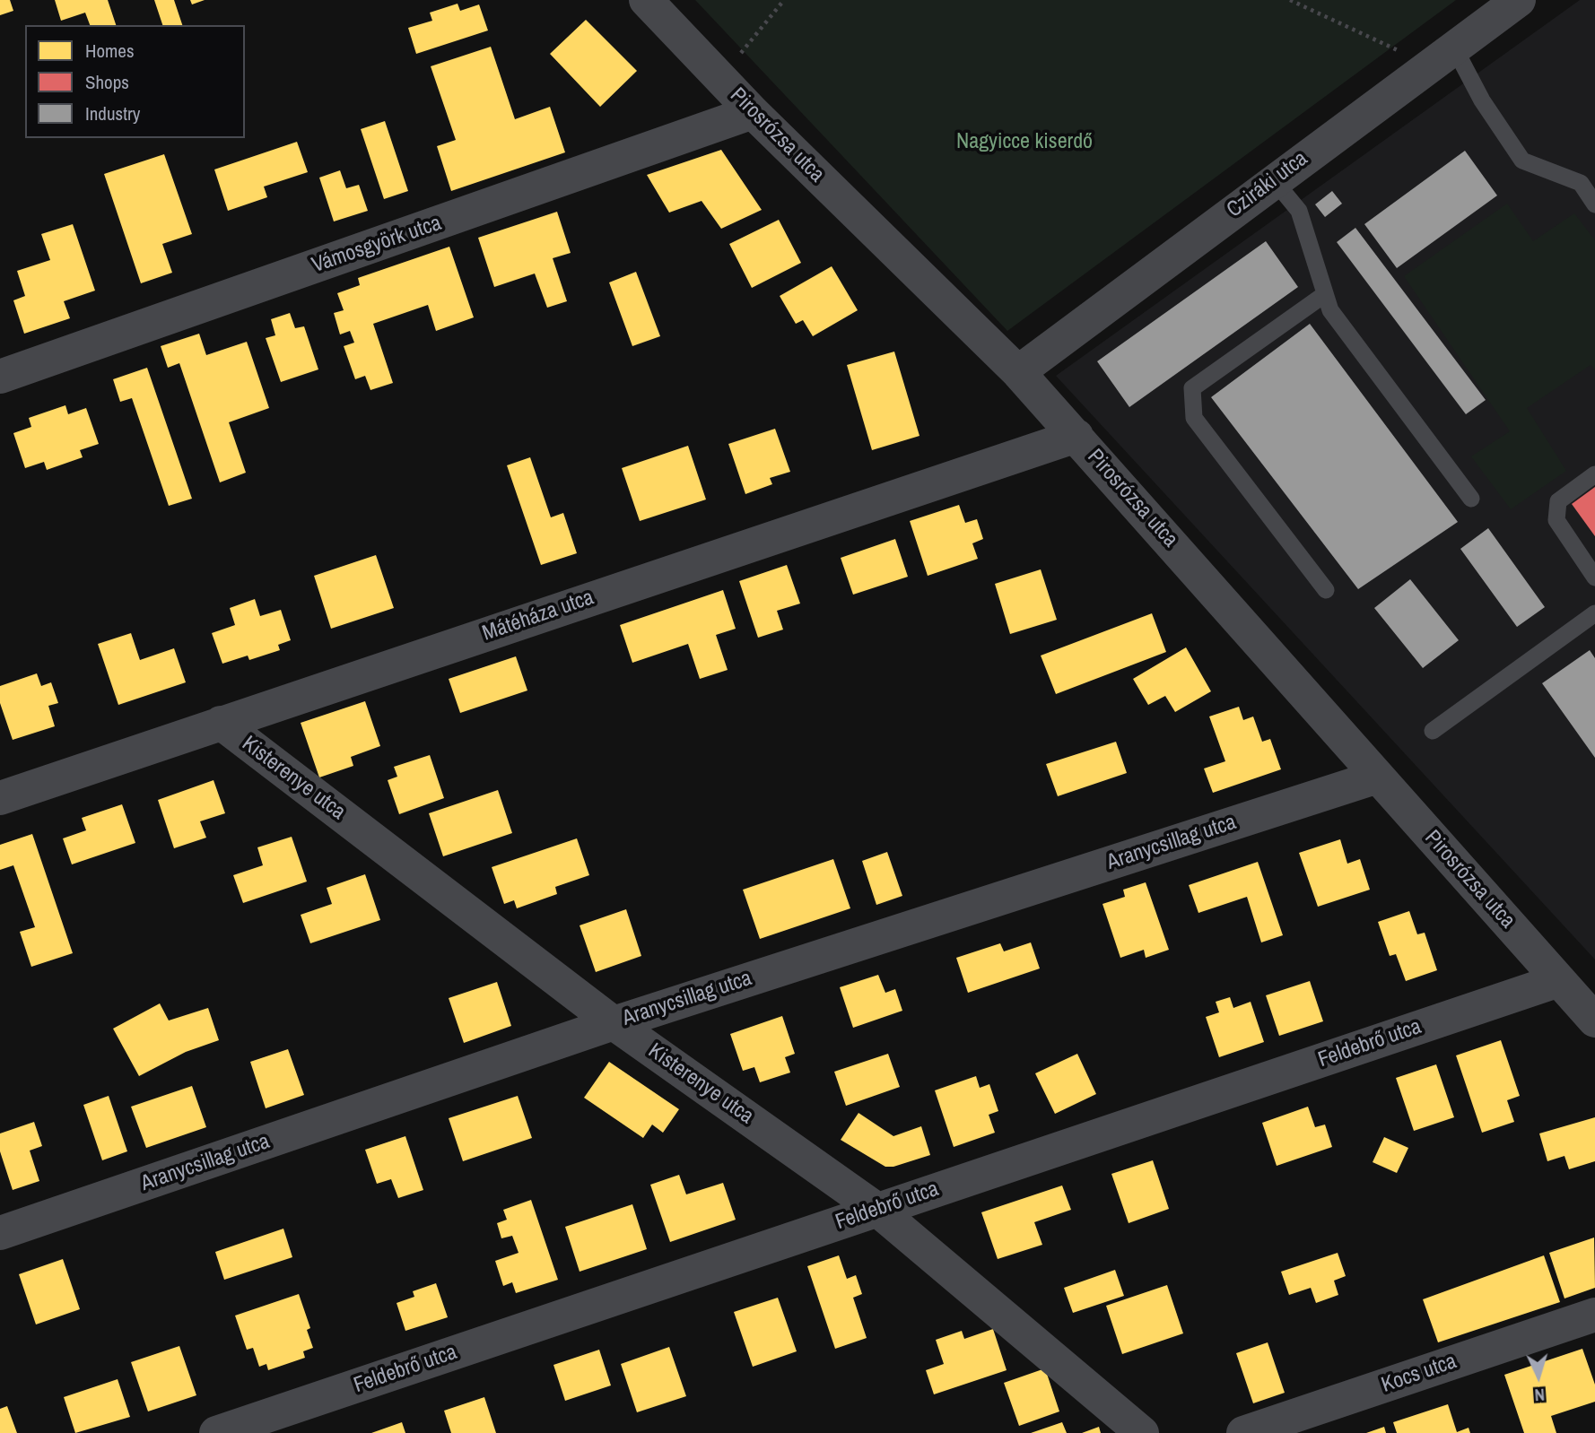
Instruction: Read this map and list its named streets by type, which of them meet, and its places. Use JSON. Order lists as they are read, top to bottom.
{
  "streets": {
    "street": [
      "Pirosrózsa utca",
      "Cziráki utca",
      "Vámosgyörk utca",
      "Mátéháza utca",
      "Kisterenye utca",
      "Aranycsillag utca",
      "Feldebrő utca",
      "Kocs utca"
    ]
  },
  "crossings": [
    ["Pirosrózsa utca", "Cziráki utca"],
    ["Pirosrózsa utca", "Vámosgyörk utca"],
    ["Pirosrózsa utca", "Mátéháza utca"],
    ["Pirosrózsa utca", "Aranycsillag utca"],
    ["Pirosrózsa utca", "Feldebrő utca"],
    ["Mátéháza utca", "Kisterenye utca"],
    ["Kisterenye utca", "Aranycsillag utca"],
    ["Kisterenye utca", "Feldebrő utca"]
  ],
  "parks": ["Nagyicce kiserdő"],
  "legend": ["Homes", "Shops", "Industry"],
  "north": "bottom"
}
